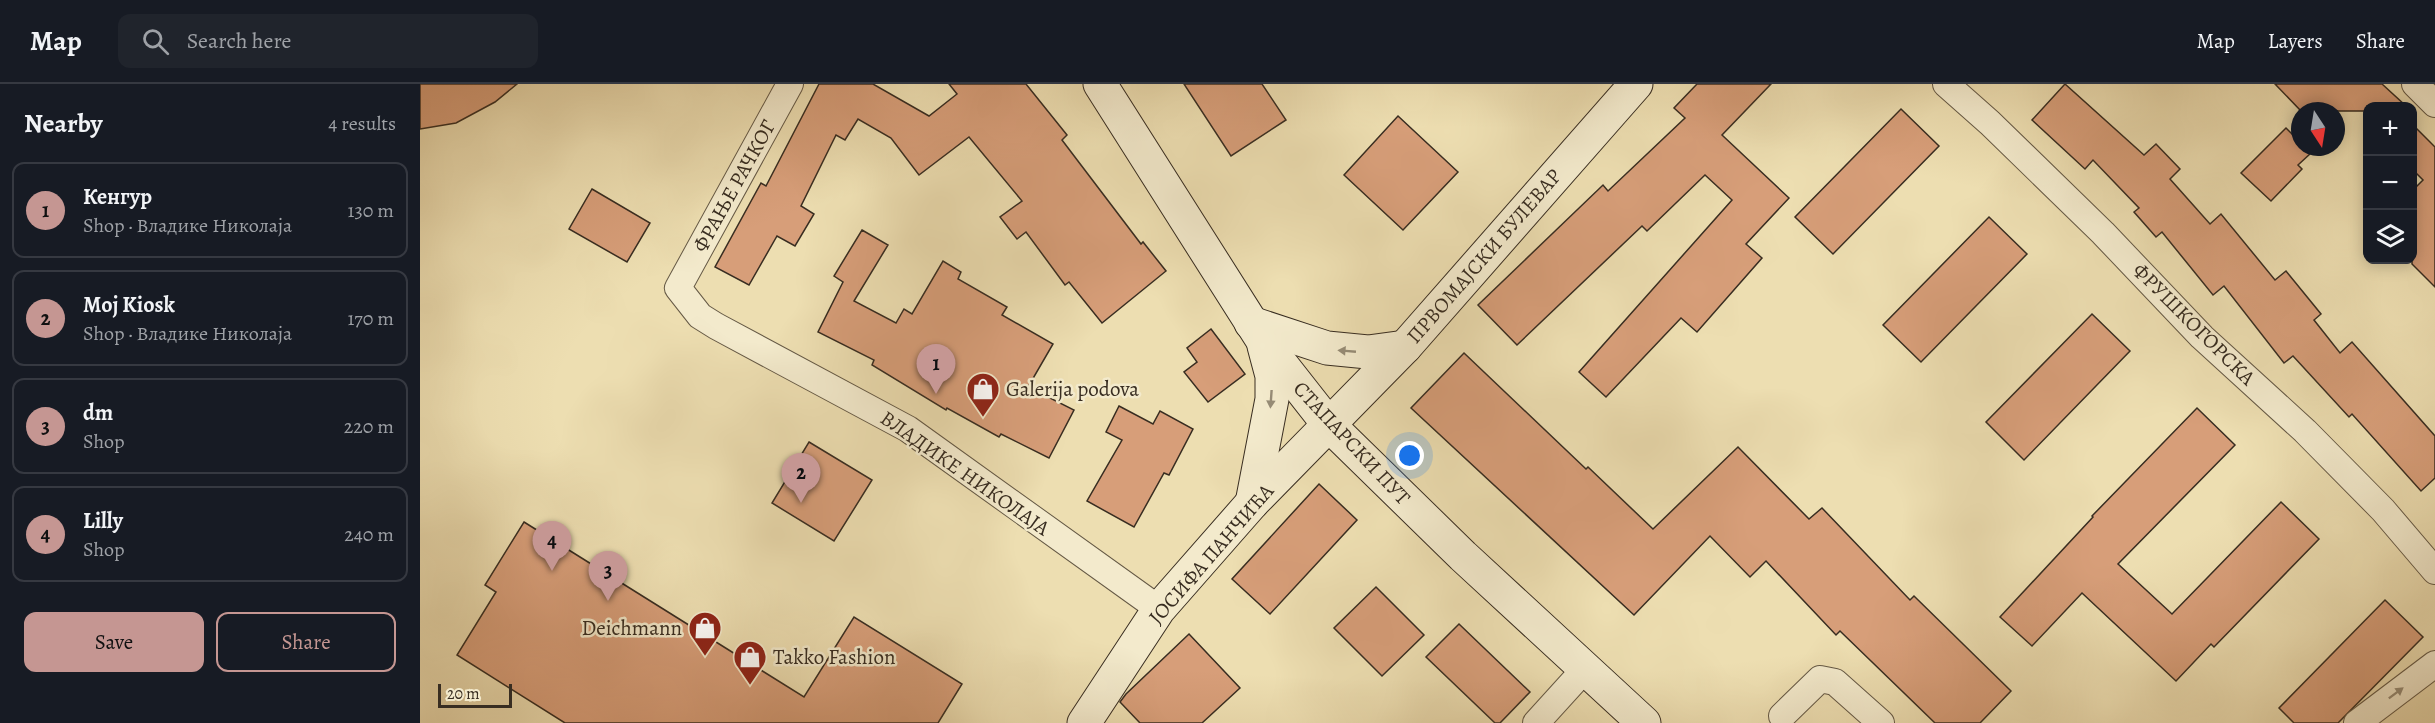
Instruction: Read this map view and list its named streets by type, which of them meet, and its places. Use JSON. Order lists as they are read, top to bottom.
{
  "streets": {
    "main road": ["ПРВОМАЈСКИ БУЛЕВАР", "СТАПАРСКИ ПУТ", "ЈОСИФА ПАНЧИЋА"],
    "street": ["ФРАЊЕ РАЧКОГ", "ФРУШКОГОРСКА", "ВЛАДИКЕ НИКОЛАЈА"]
  },
  "crossings": [
    ["ФРАЊЕ РАЧКОГ", "ВЛАДИКЕ НИКОЛАЈА"],
    ["ПРВОМАЈСКИ БУЛЕВАР", "СТАПАРСКИ ПУТ"],
    ["ПРВОМАЈСКИ БУЛЕВАР", "ЈОСИФА ПАНЧИЋА"],
    ["СТАПАРСКИ ПУТ", "ЈОСИФА ПАНЧИЋА"],
    ["ВЛАДИКЕ НИКОЛАЈА", "ЈОСИФА ПАНЧИЋА"]
  ],
  "places": {
    "shop": ["Galerija podova", "Deichmann", "Takko Fashion"]
  },
  "scale_bar": "20 m",
  "north": "bottom",
  "page": {
    "header": "Map",
    "search": "Search here",
    "nav": ["Map", "Layers", "Share"],
    "heading": ["Nearby", "4 results"],
    "map_buttons": ["+", "−"],
    "list": [
      {
        "mark": "1",
        "name": "Кенгур",
        "note": "Shop · Владике Николаја",
        "value": "130 m"
      },
      {
        "mark": "2",
        "name": "Moj Kiosk",
        "note": "Shop · Владике Николаја",
        "value": "170 m"
      },
      {
        "mark": "3",
        "name": "dm",
        "note": "Shop",
        "value": "220 m"
      },
      {
        "mark": "4",
        "name": "Lilly",
        "note": "Shop",
        "value": "240 m"
      }
    ],
    "pins": [
      "1",
      "2",
      "4",
      "3"
    ],
    "buttons": ["Save", "Share"],
    "scale": "20 m"
  }
}
